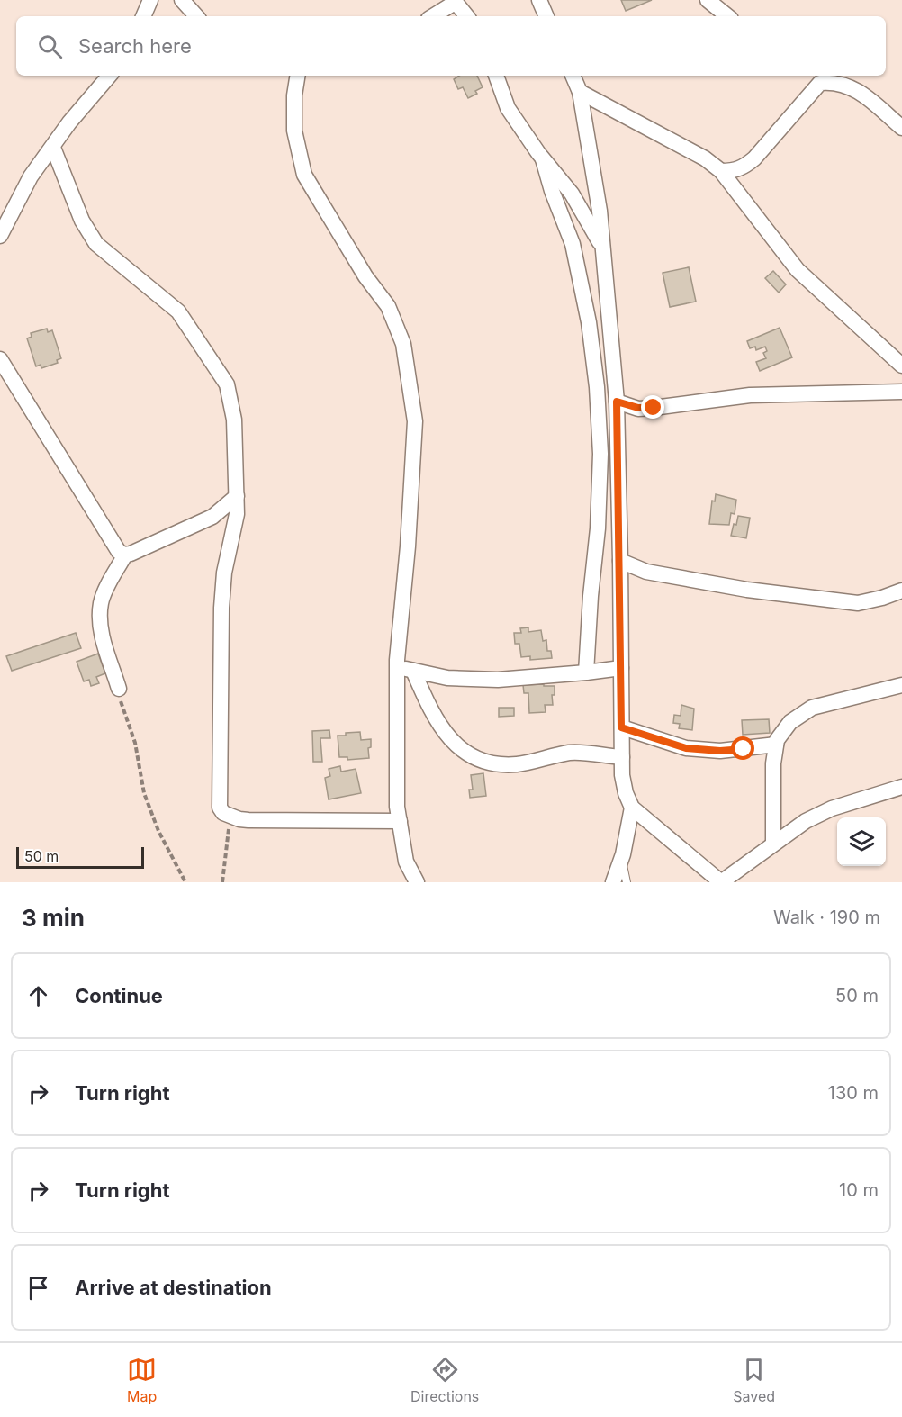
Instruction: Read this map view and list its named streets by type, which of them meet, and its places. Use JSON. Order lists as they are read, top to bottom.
{
  "scale_bar": "50 m",
  "page": {
    "search": "Search here",
    "scale": "50 m",
    "heading": ["3 min", "Walk · 190 m"],
    "list": [
      ["Continue", "50 m"],
      ["Turn right", "130 m"],
      ["Turn right", "10 m"],
      "Arrive at destination"
    ],
    "nav": ["Map", "Directions", "Saved"]
  }
}
